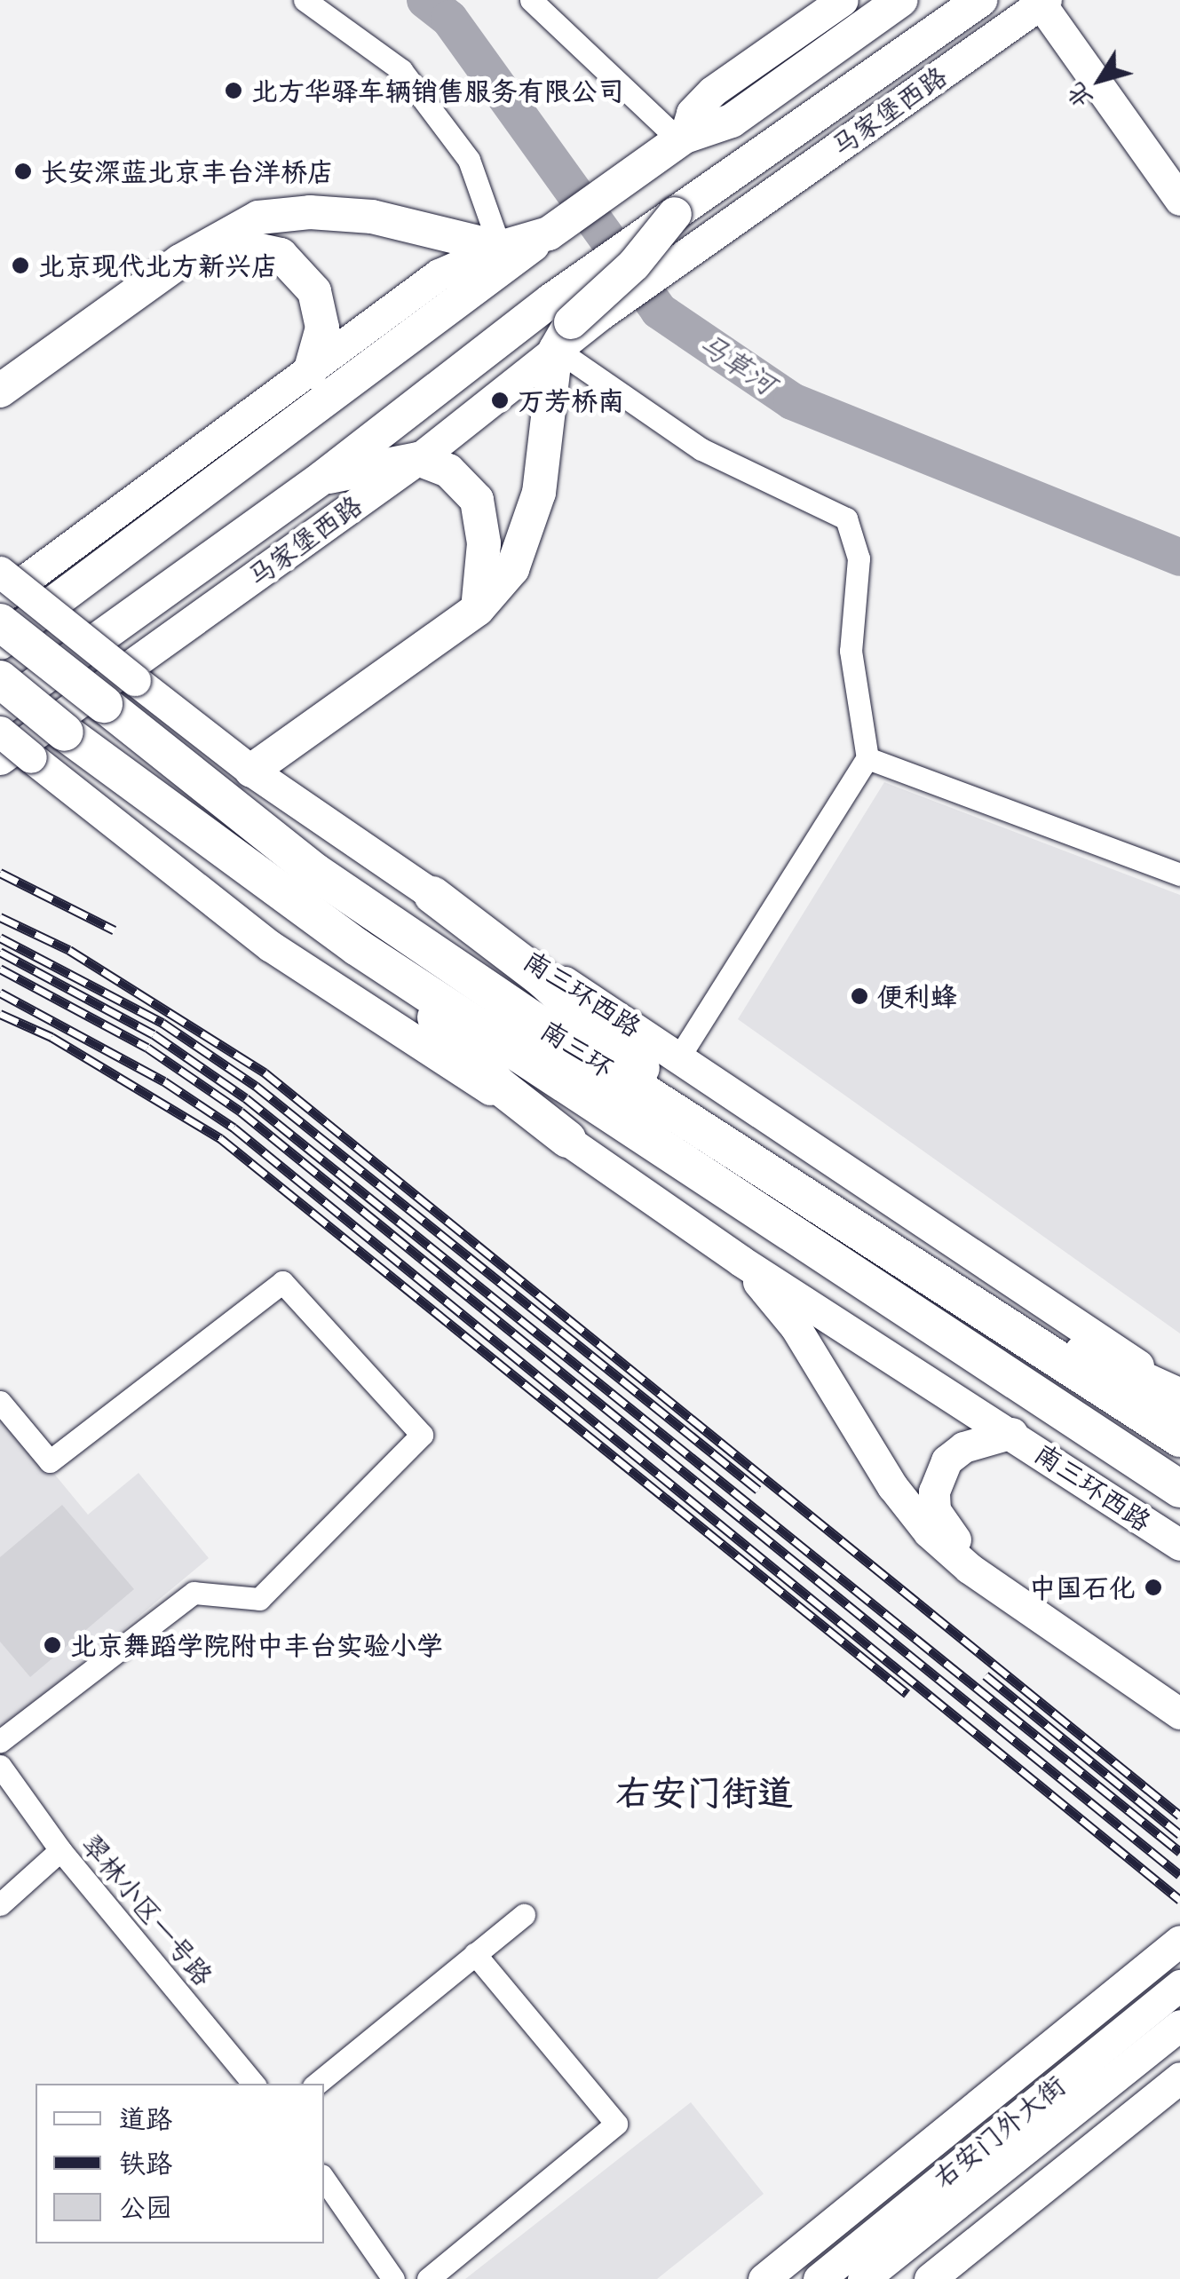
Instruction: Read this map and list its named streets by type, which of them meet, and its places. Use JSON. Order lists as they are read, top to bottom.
{
  "streets": {
    "highway": ["南三环"],
    "main road": ["马家堡西路"],
    "street": ["南三环西路", "翠林小区一号路", "右安门外大街"]
  },
  "crossings": [
    ["马家堡西路", "南三环西路"]
  ],
  "districts": ["右安门街道"],
  "water": ["马草河"],
  "places": [
    "北方华驿车辆销售服务有限公司",
    "长安深蓝北京丰台洋桥店",
    "北京现代北方新兴店",
    "万芳桥南",
    "便利蜂",
    "中国石化",
    "北京舞蹈学院附中丰台实验小学"
  ],
  "legend": ["道路", "铁路", "公园"],
  "north": "bottom left"
}
